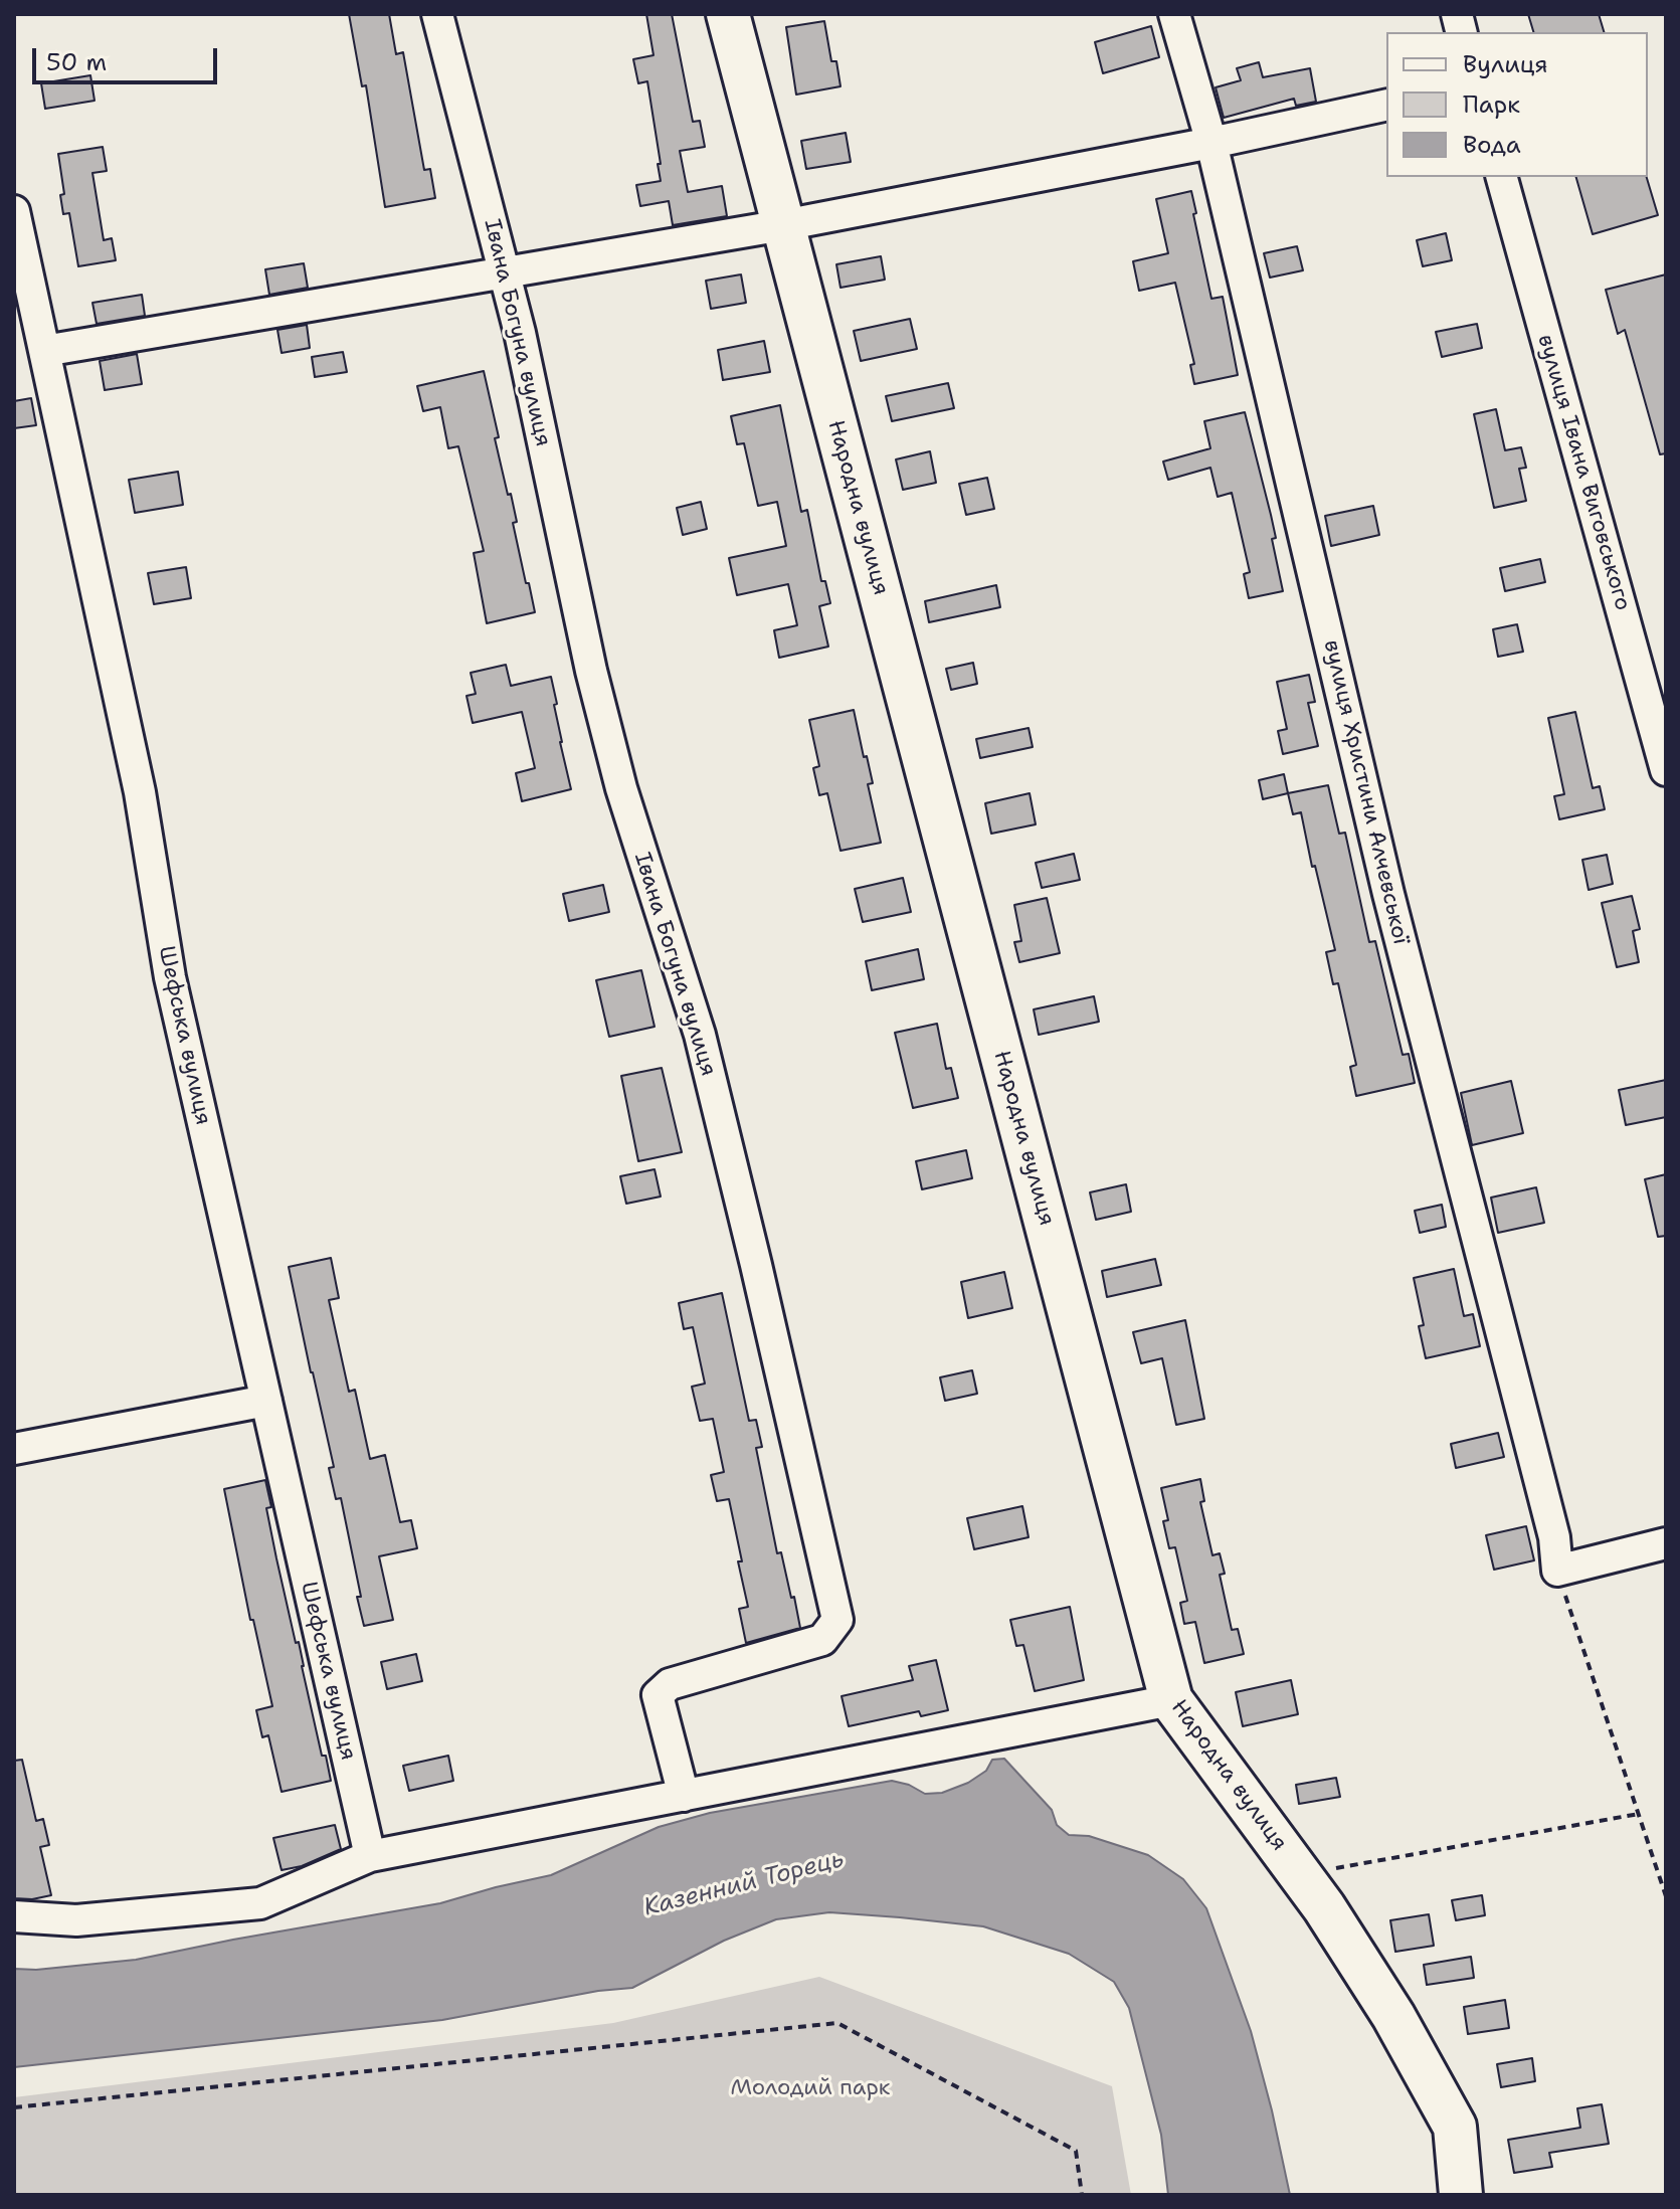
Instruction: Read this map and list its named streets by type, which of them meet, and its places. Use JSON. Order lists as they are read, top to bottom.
{
  "streets": {
    "street": [
      "Івана Богуна вулиця",
      "вулиця Івана Виговського",
      "Народна вулиця",
      "вулиця Христини Алчевської",
      "Шефська вулиця"
    ]
  },
  "water": ["Казенний Торець"],
  "parks": ["Молодий парк"],
  "legend": ["Вулиця", "Парк", "Вода"],
  "scale_bar": "50 m"
}
